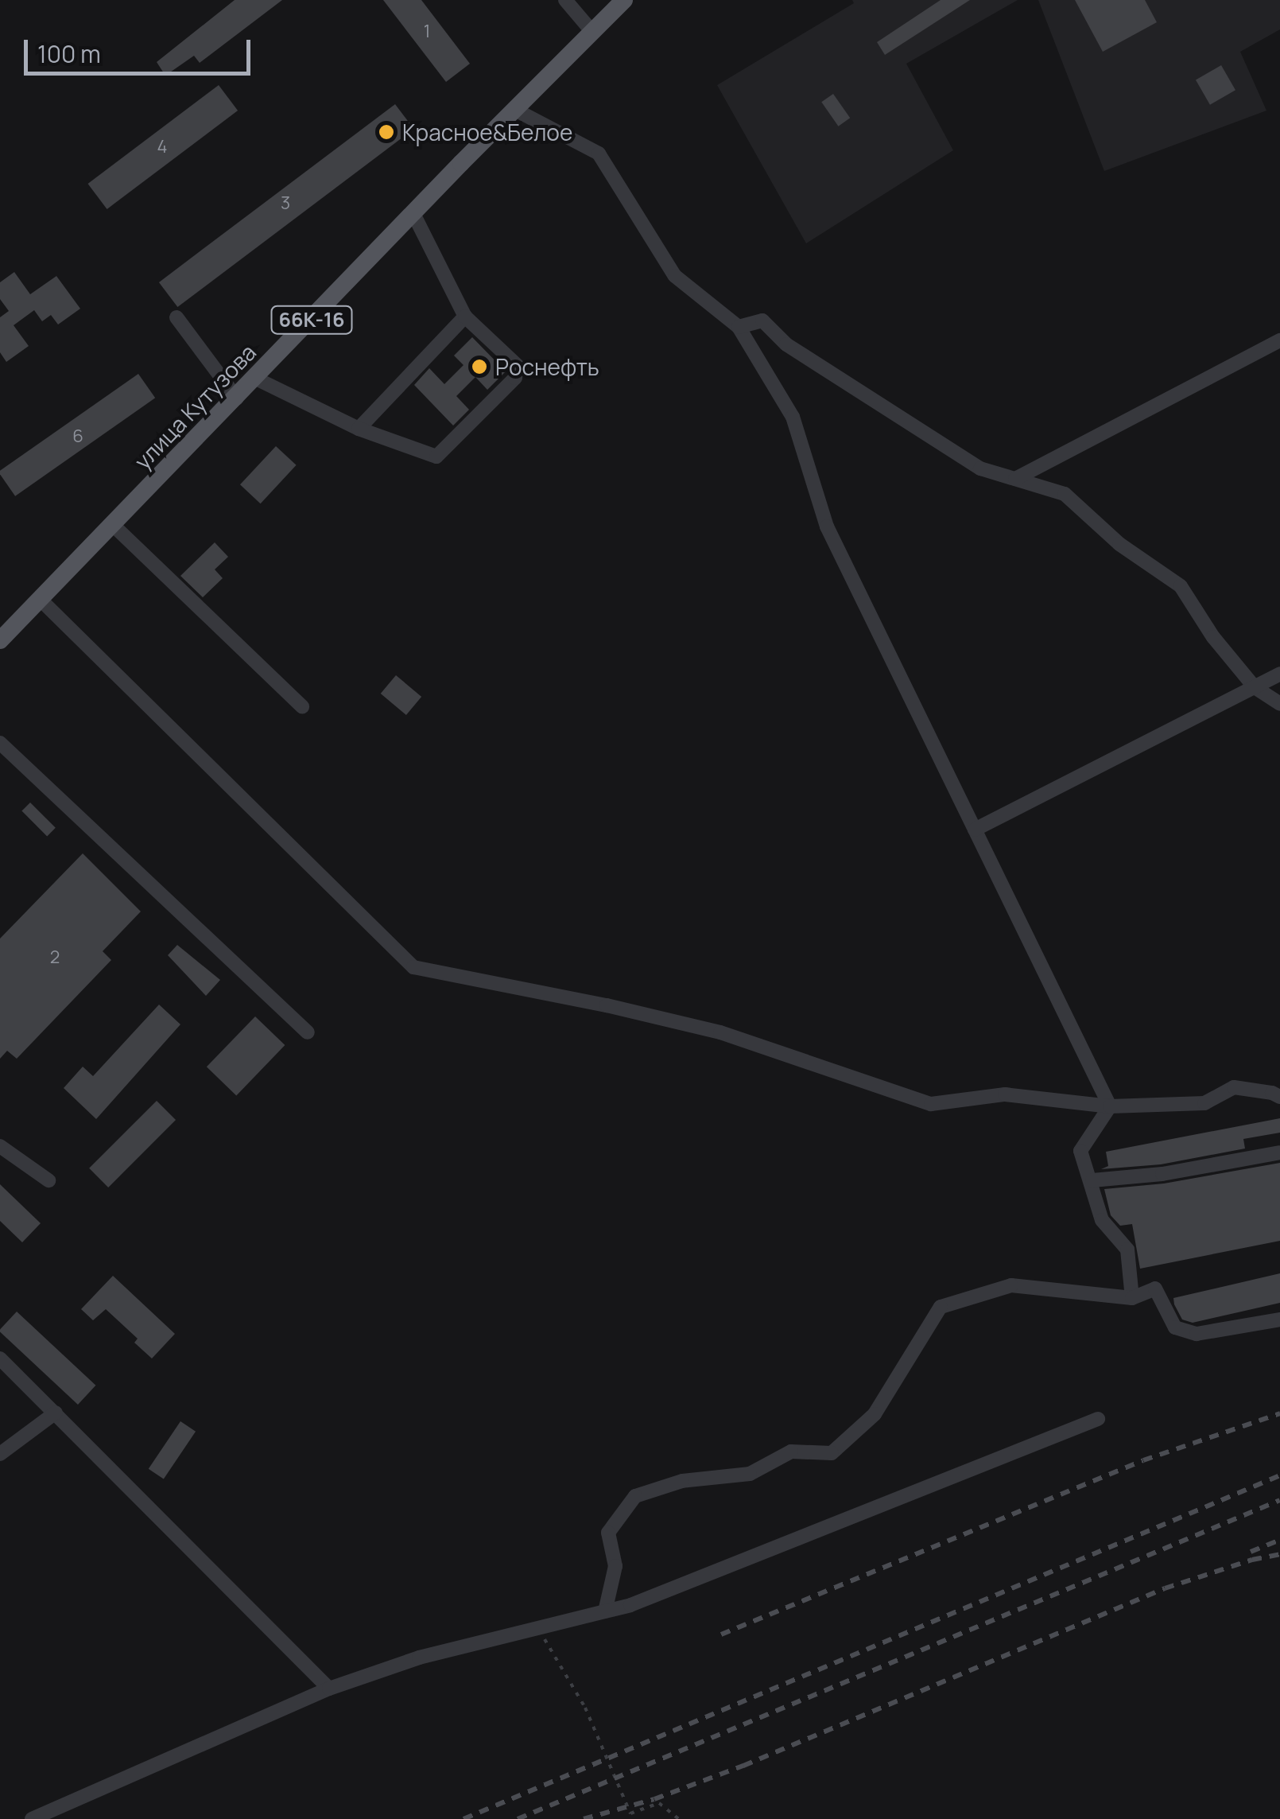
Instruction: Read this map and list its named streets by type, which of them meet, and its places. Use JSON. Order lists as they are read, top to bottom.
{
  "streets": {
    "main road": ["66К-16", "улица Кутузова"]
  },
  "places": ["Красное&Белое", "Роснефть"],
  "house_numbers": [
    "1",
    "4",
    "3",
    "6",
    "2"
  ],
  "scale_bar": "100 m"
}
